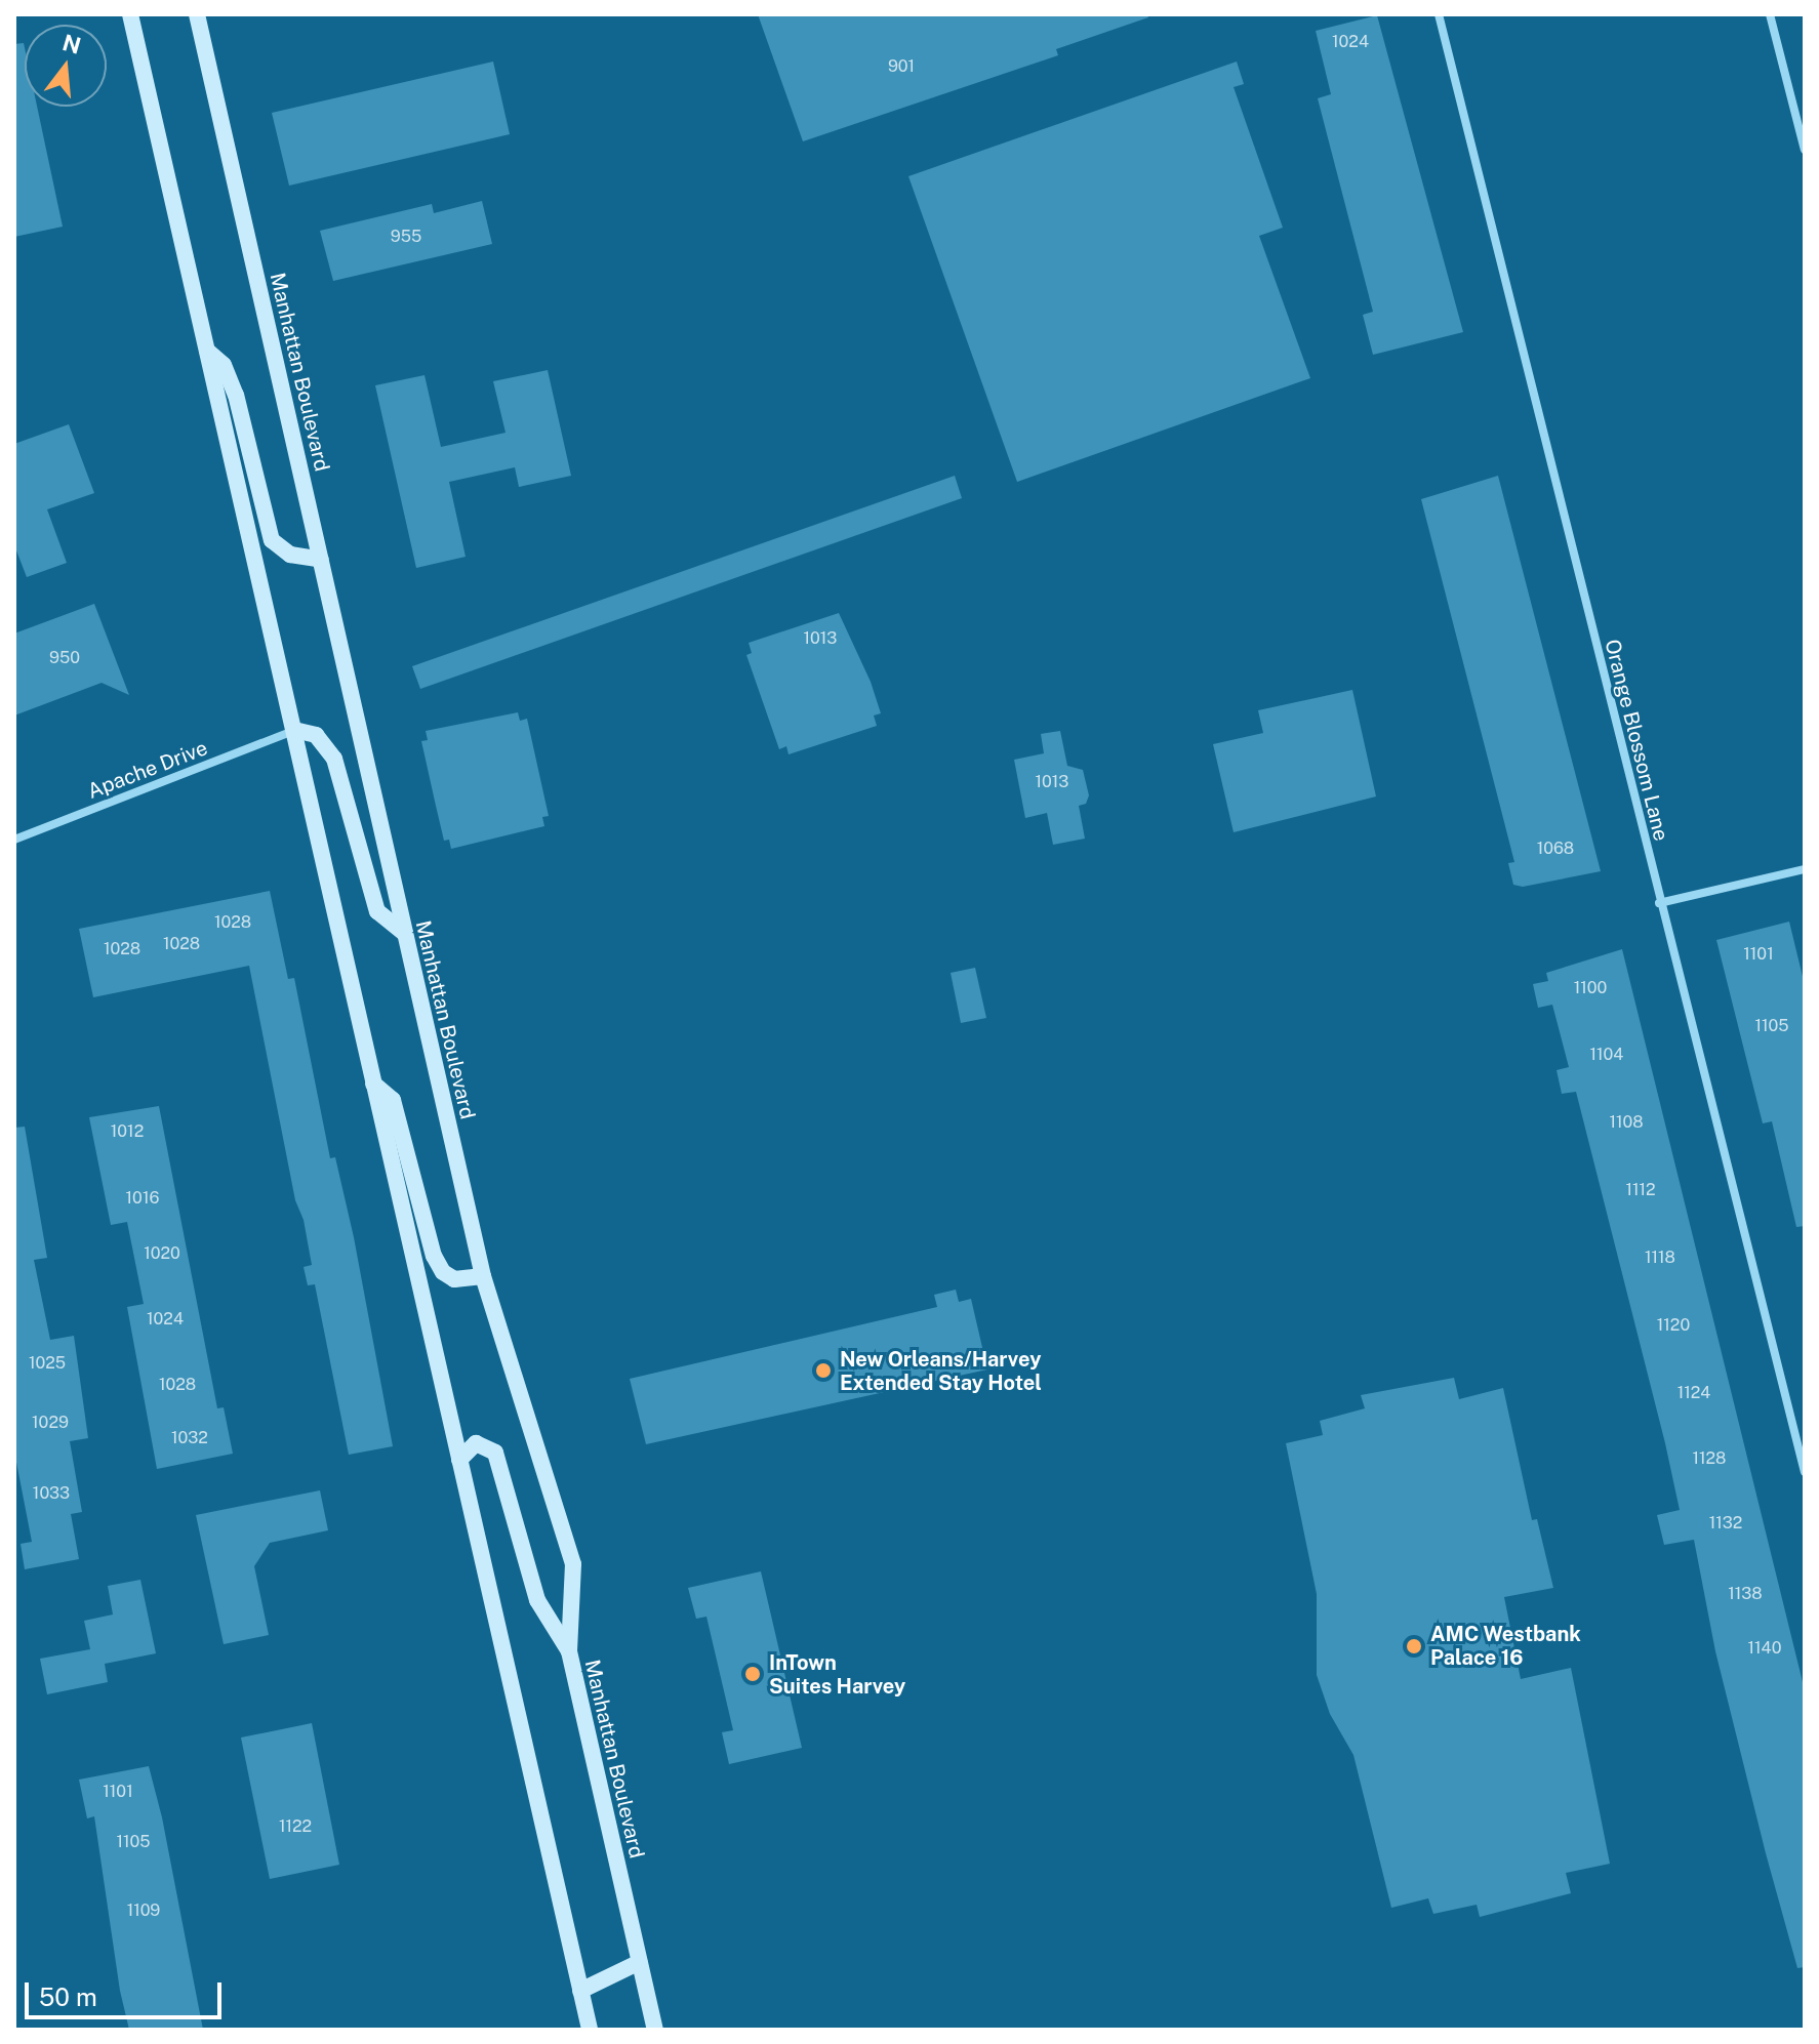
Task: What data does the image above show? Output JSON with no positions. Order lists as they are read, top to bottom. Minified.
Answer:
{"streets":{"street":["Manhattan Boulevard","Orange Blossom Lane","Apache Drive"]},"places":["New Orleans/Harvey Extended Stay Hotel","AMC Westbank Palace 16","InTown Suites Harvey"],"house_numbers":["1024","901","955","1013","950","1013","1068","1028","1028","1028","1101","1100","1105","1104","1108","1012","1112","1016","1020","1118","1024","1120","1025","1028","1124","1029","1032","1128","1033","1132","1138","1140","1101","1122","1105","1109"],"scale_bar":"50 m","north":"top"}
